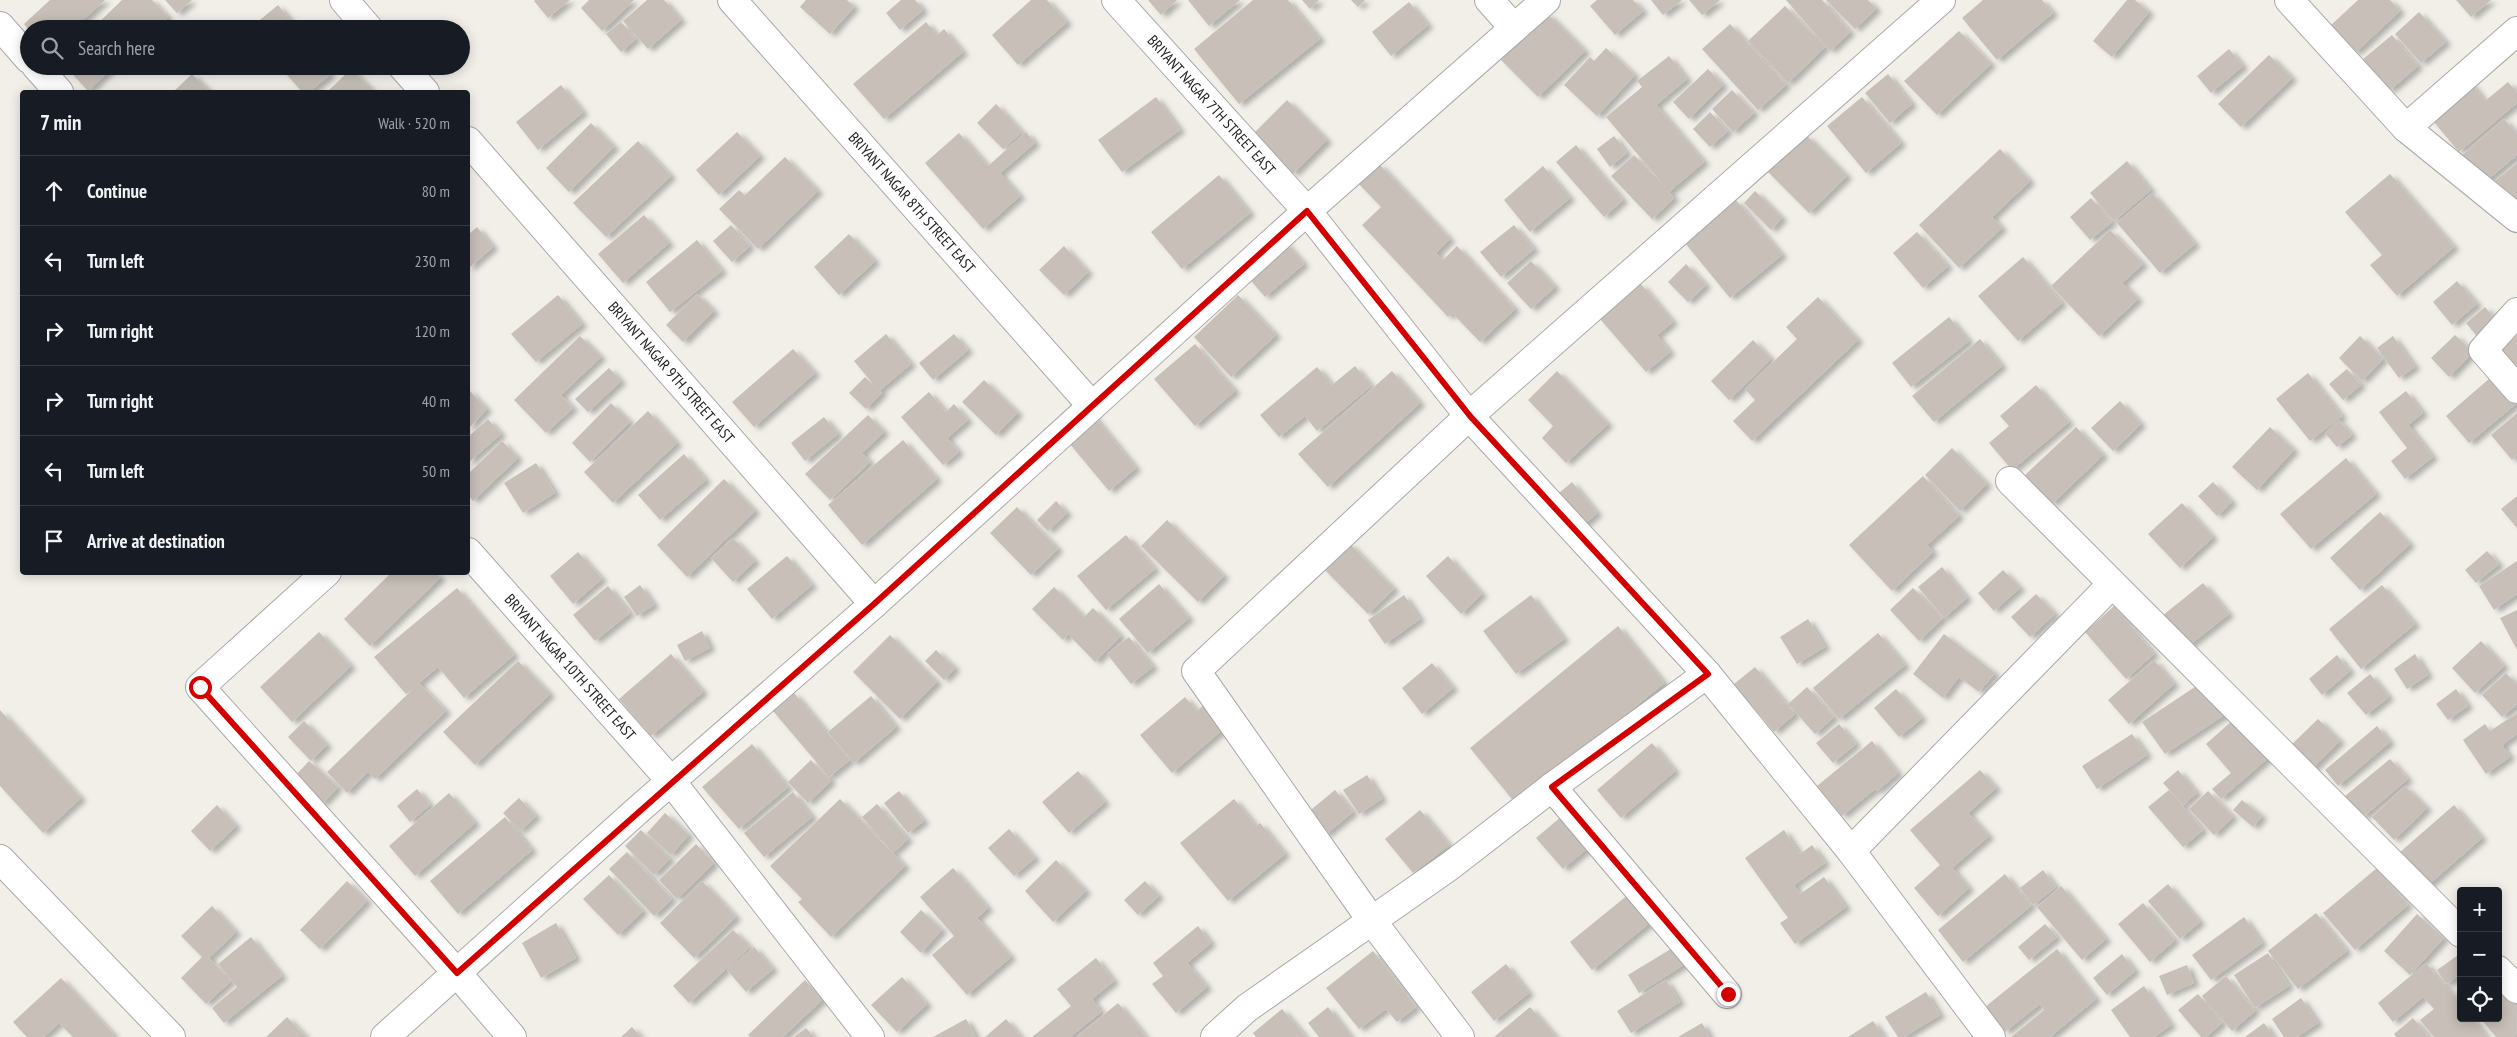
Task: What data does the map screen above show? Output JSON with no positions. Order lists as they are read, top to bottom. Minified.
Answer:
{"streets":{"street":["BRIYANT NAGAR 7TH STREET EAST","BRIYANT NAGAR 8TH STREET EAST","BRIYANT NAGAR 9TH STREET EAST","BRIYANT NAGAR 10TH STREET EAST"]},"page":{"search":"Search here","heading":["7 min","Walk · 520 m"],"list":[["Continue","80 m"],["Turn left","230 m"],["Turn right","120 m"],["Turn right","40 m"],["Turn left","50 m"],"Arrive at destination"],"map_buttons":["+","−"]}}
